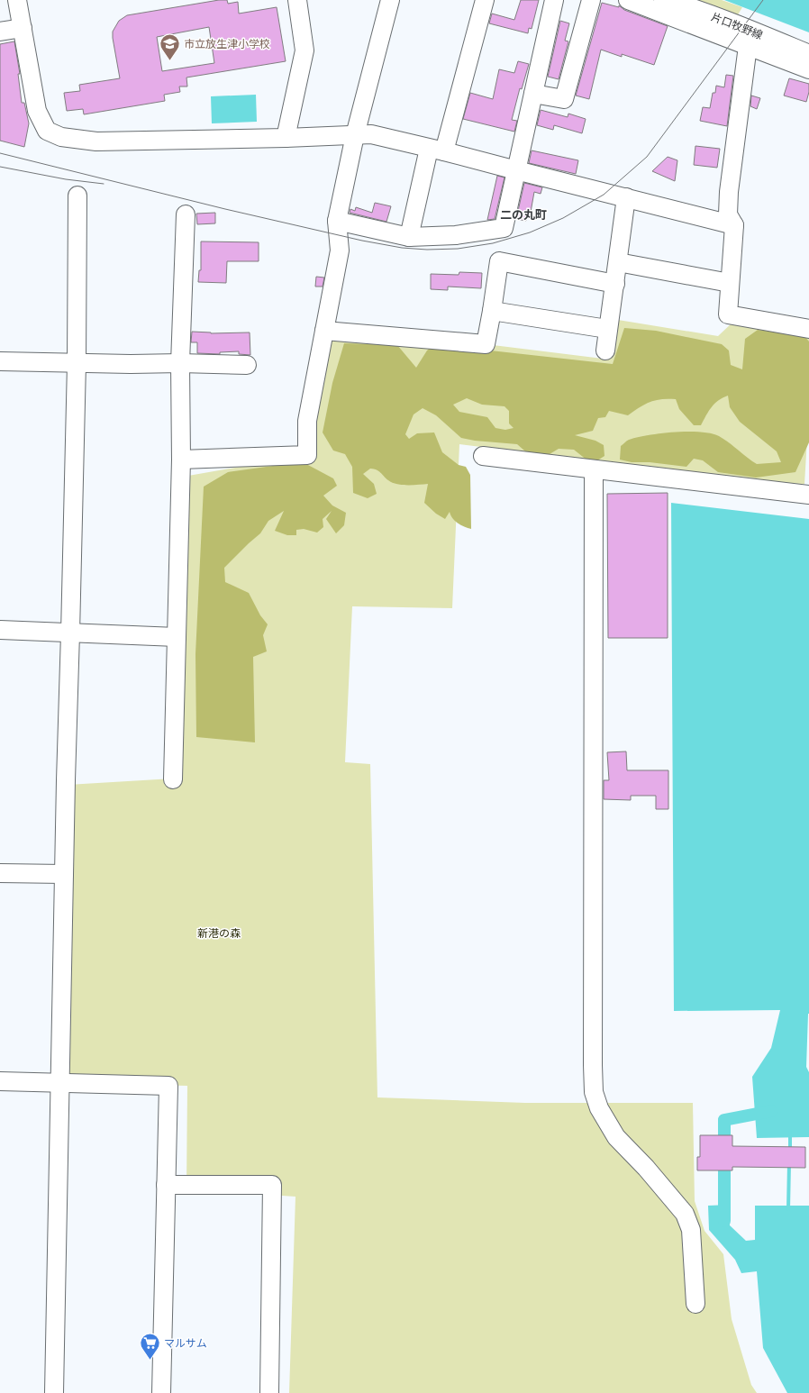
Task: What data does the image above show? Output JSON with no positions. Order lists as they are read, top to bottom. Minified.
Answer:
{"streets":{"main road":["片口牧野線"]},"districts":["二の丸町"],"parks":["新港の森"],"places":{"school or university":["市立放生津小学校"],"supermarket":["マルサム"]}}
